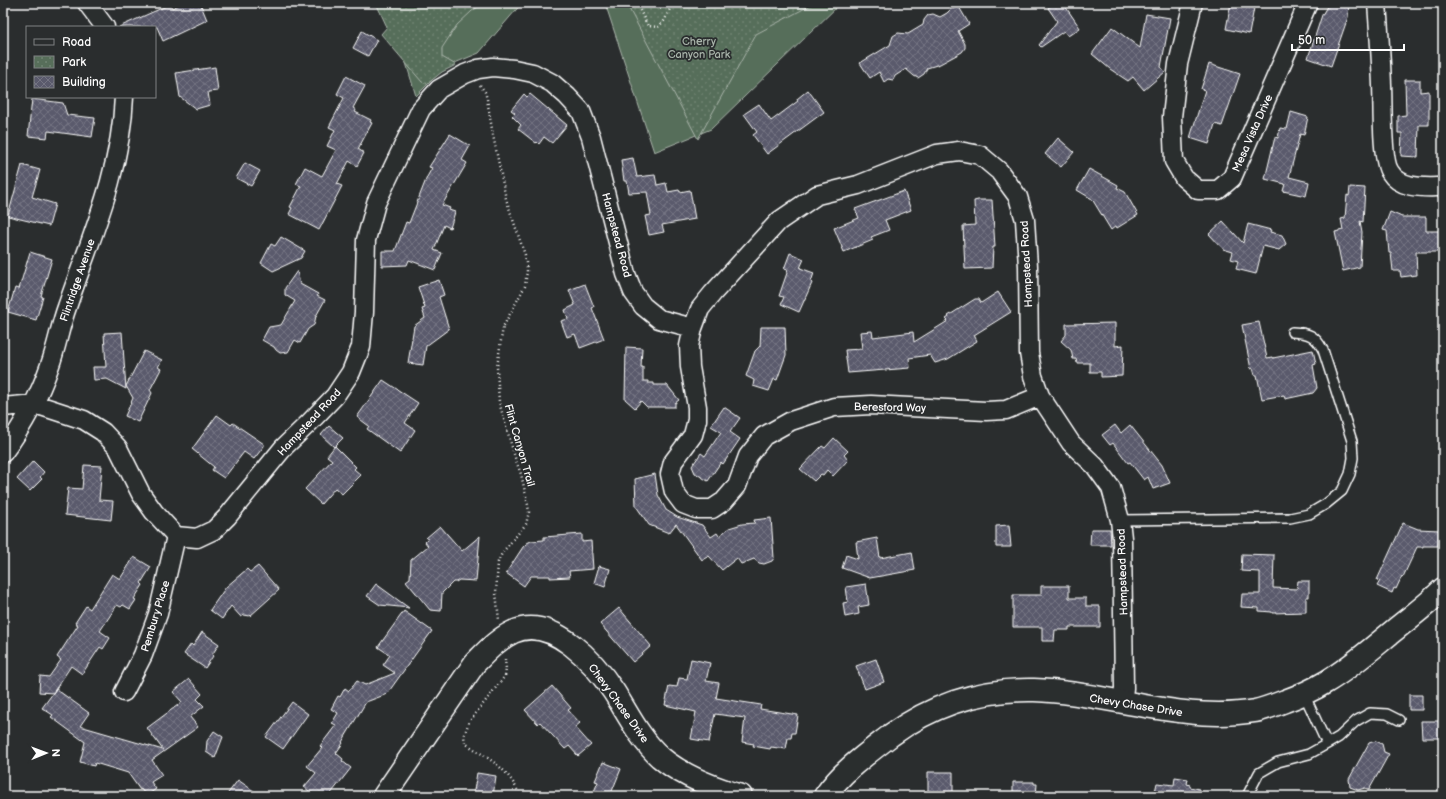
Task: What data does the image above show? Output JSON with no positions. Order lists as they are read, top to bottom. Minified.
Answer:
{"streets":{"main road":["Chevy Chase Drive"],"street":["Mesa Vista Drive","Hampstead Road","Flintridge Avenue","Beresford Way","Pembury Place"],"path":["Flint Canyon Trail"]},"crossings":[["Hampstead Road","Beresford Way"],["Hampstead Road","Pembury Place"],["Hampstead Road","Chevy Chase Drive"]],"parks":["Cherry Canyon Park"],"legend":["Road","Park","Building"],"scale_bar":"50 m","north":"right"}
